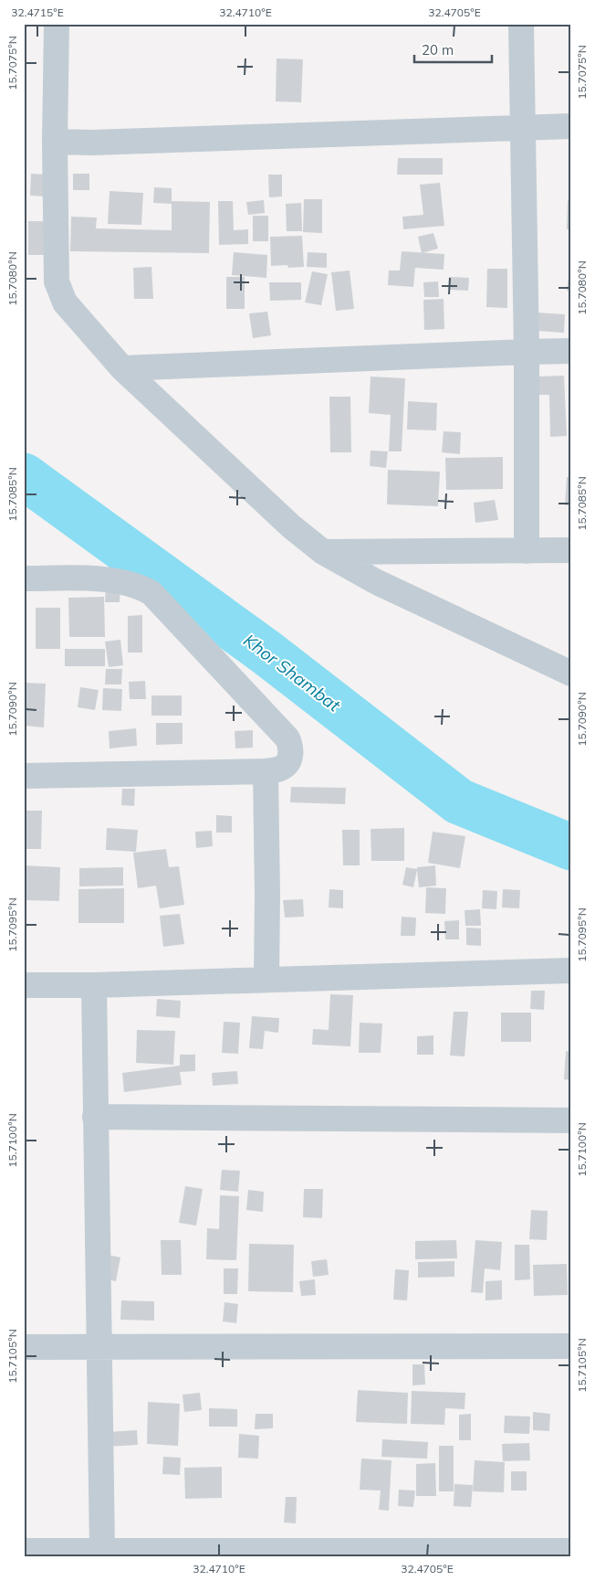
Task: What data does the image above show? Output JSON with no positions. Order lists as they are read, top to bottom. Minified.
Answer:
{"water":["Khor Shambat"],"scale_bar":"20 m","coordinates":["32.4715°E","32.4710°E","32.4705°E","15.7075°N","15.7080°N","15.7085°N","15.7090°N","15.7095°N","15.7100°N","15.7105°N"]}
